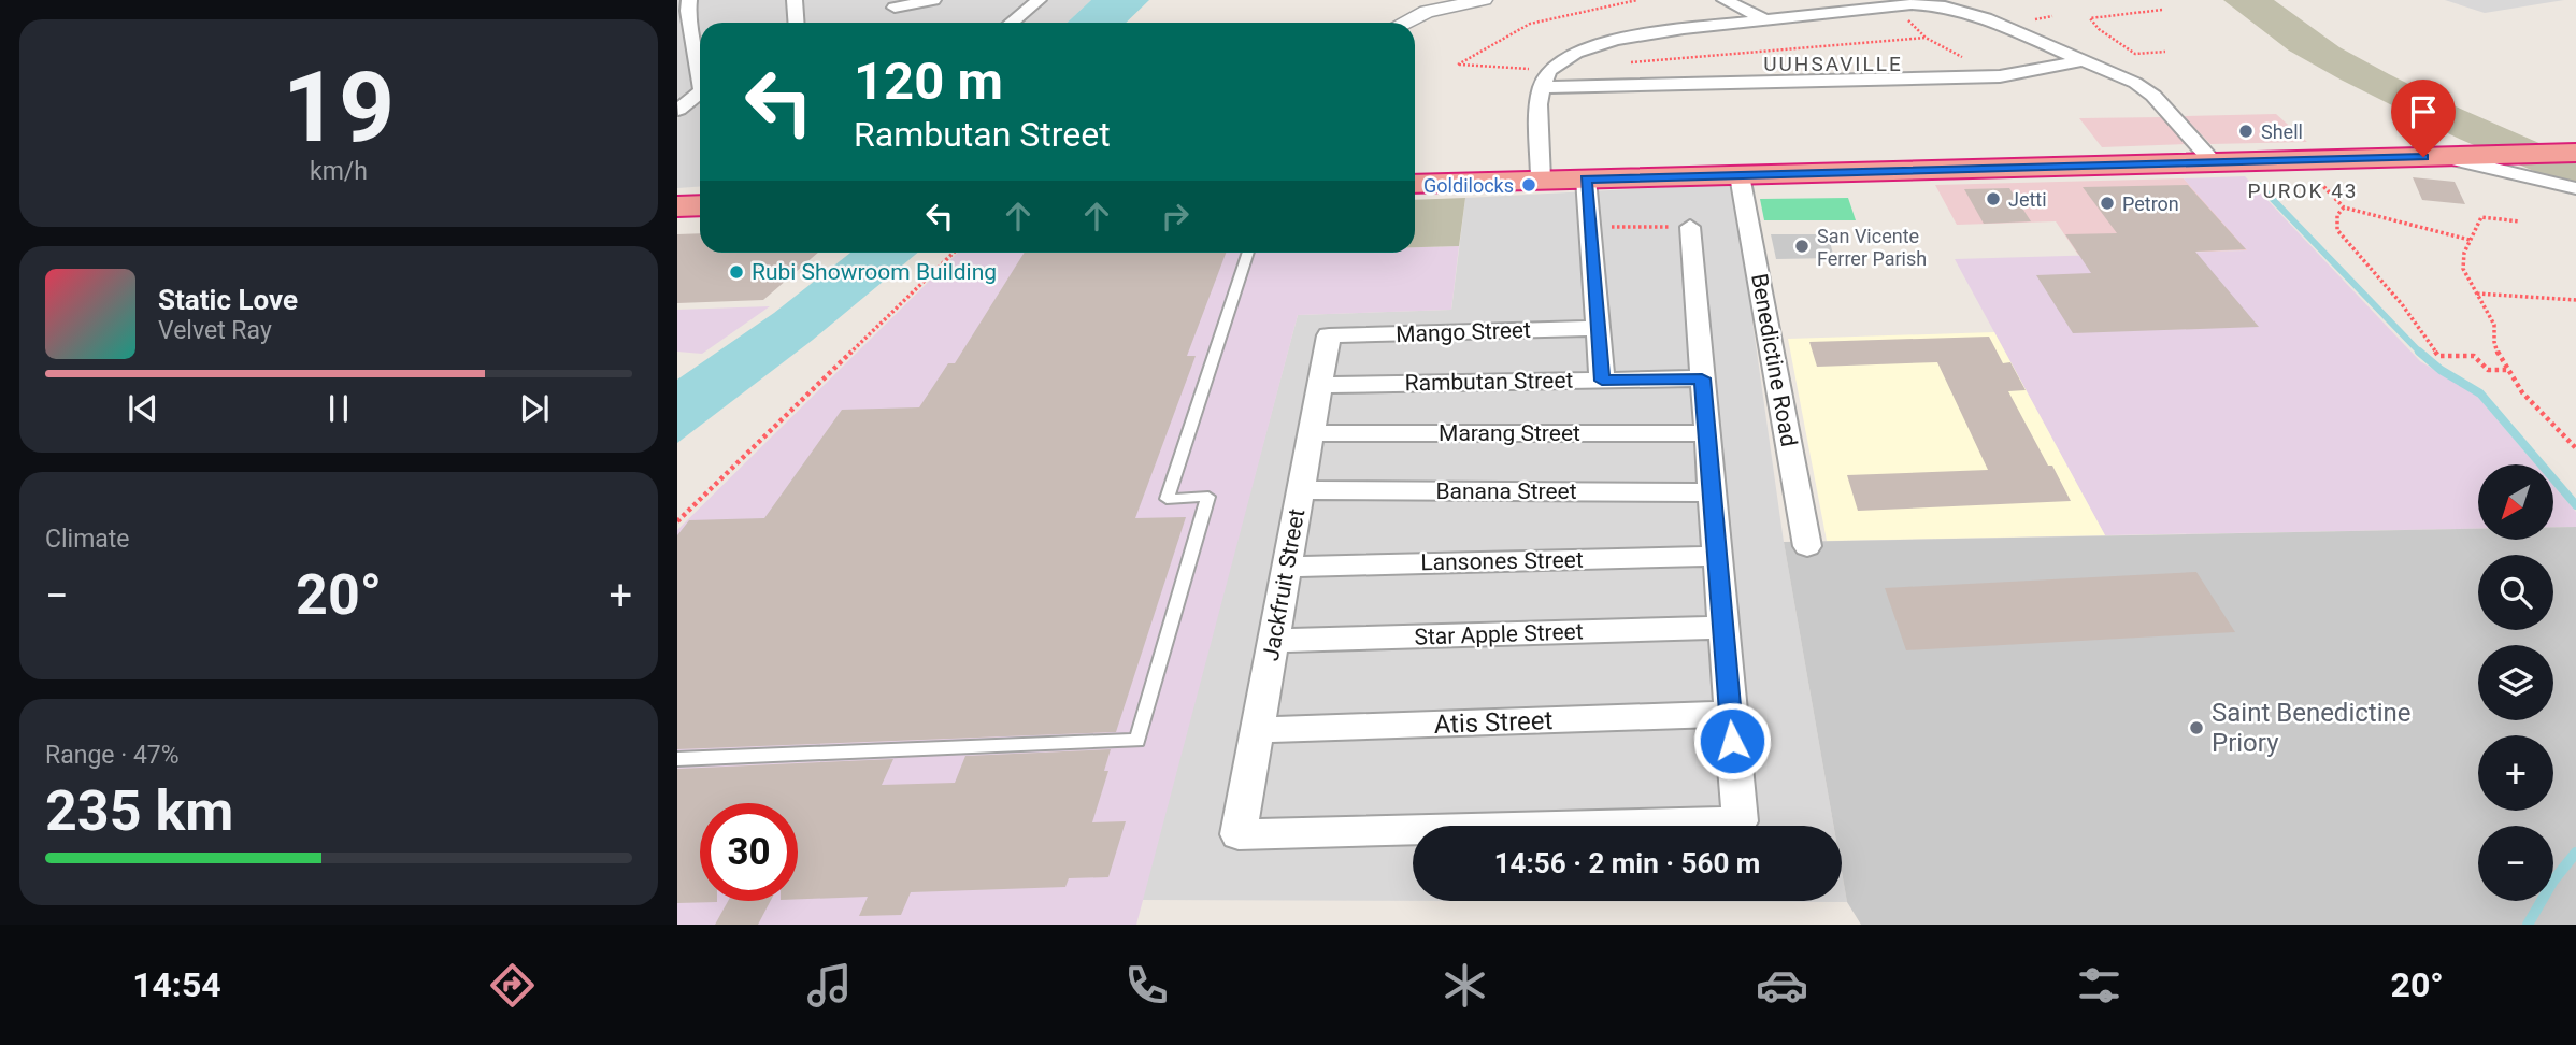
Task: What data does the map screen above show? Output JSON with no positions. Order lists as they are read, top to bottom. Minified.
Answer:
{"streets":{"street":["Mango Street","Benedictine Road","Rambutan Street","Marang Street","Banana Street","Lansones Street","Jackfruit Street","Star Apple Street","Atis Street"]},"crossings":[["Mango Street","Jackfruit Street"],["Rambutan Street","Jackfruit Street"],["Marang Street","Jackfruit Street"],["Banana Street","Jackfruit Street"],["Lansones Street","Jackfruit Street"],["Jackfruit Street","Star Apple Street"],["Jackfruit Street","Atis Street"]],"districts":["UUHSAVILLE","PUROK 43"],"places":["Shell","Goldilocks","Jetti","Petron","San Vicente Ferrer Parish","Rubi Showroom Building","Saint Benedictine Priory"],"north":"bottom left","page":{"tile":[["19","km/h"],"Climate",["Range · 47%","235 km"]],"turn":["120 m","Rambutan Street"],"song":["Static Love","Velvet Ray"],"map_buttons":["+","−"],"heat":["−","20°","+"],"limit":"30","trip":"14:56 · 2 min · 560 m","tabs":["14:54","20°"]}}
